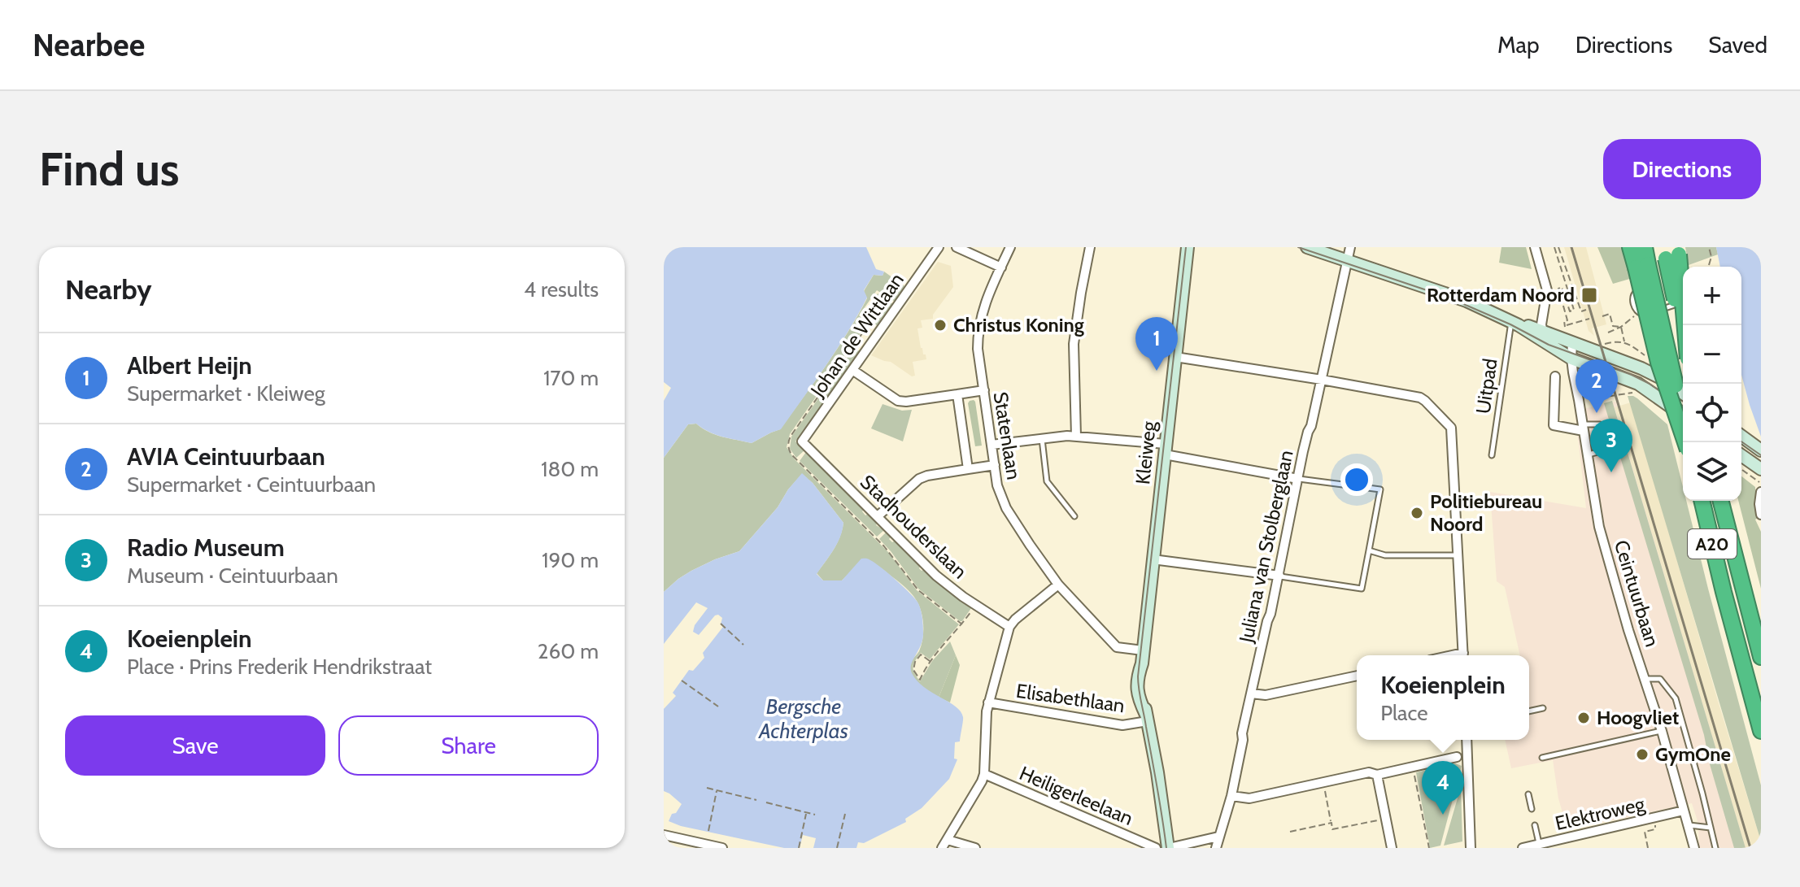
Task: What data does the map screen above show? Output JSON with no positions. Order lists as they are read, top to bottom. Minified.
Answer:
{"streets":{"highway":["A20"],"street":["Johan de Wittlaan","Statenlaan","Kleiweg","Stadhouderslaan","Juliana van Stolberglaan","Ceintuurbaan","Elisabethlaan","Heiligerleelaan","Elektroweg"],"lane":["Uitpad"]},"crossings":[["Johan de Wittlaan","Stadhouderslaan"],["Statenlaan","Kleiweg"],["Kleiweg","Elisabethlaan"],["Ceintuurbaan","Elektroweg"]],"water":["Bergsche Achterplas"],"places":{"transit":["Rotterdam Noord"],"other":["Christus Koning","Politiebureau Noord","Hoogvliet","GymOne"]},"page":{"header":"Nearbee","nav":["Map","Directions","Saved"],"buttons":["Directions",["Save","Share"]],"title":"Find us","heading":["Nearby","4 results"],"map_buttons":["+","−"],"pins":["1","2","3","4"],"list":[{"mark":"1","name":"Albert Heijn","note":"Supermarket · Kleiweg","value":"170 m"},{"mark":"2","name":"AVIA Ceintuurbaan","note":"Supermarket · Ceintuurbaan","value":"180 m"},{"mark":"3","name":"Radio Museum","note":"Museum · Ceintuurbaan","value":"190 m"},{"mark":"4","name":"Koeienplein","note":"Place · Prins Frederik Hendrikstraat","value":"260 m"}],"popup":["Koeienplein","Place"]}}
